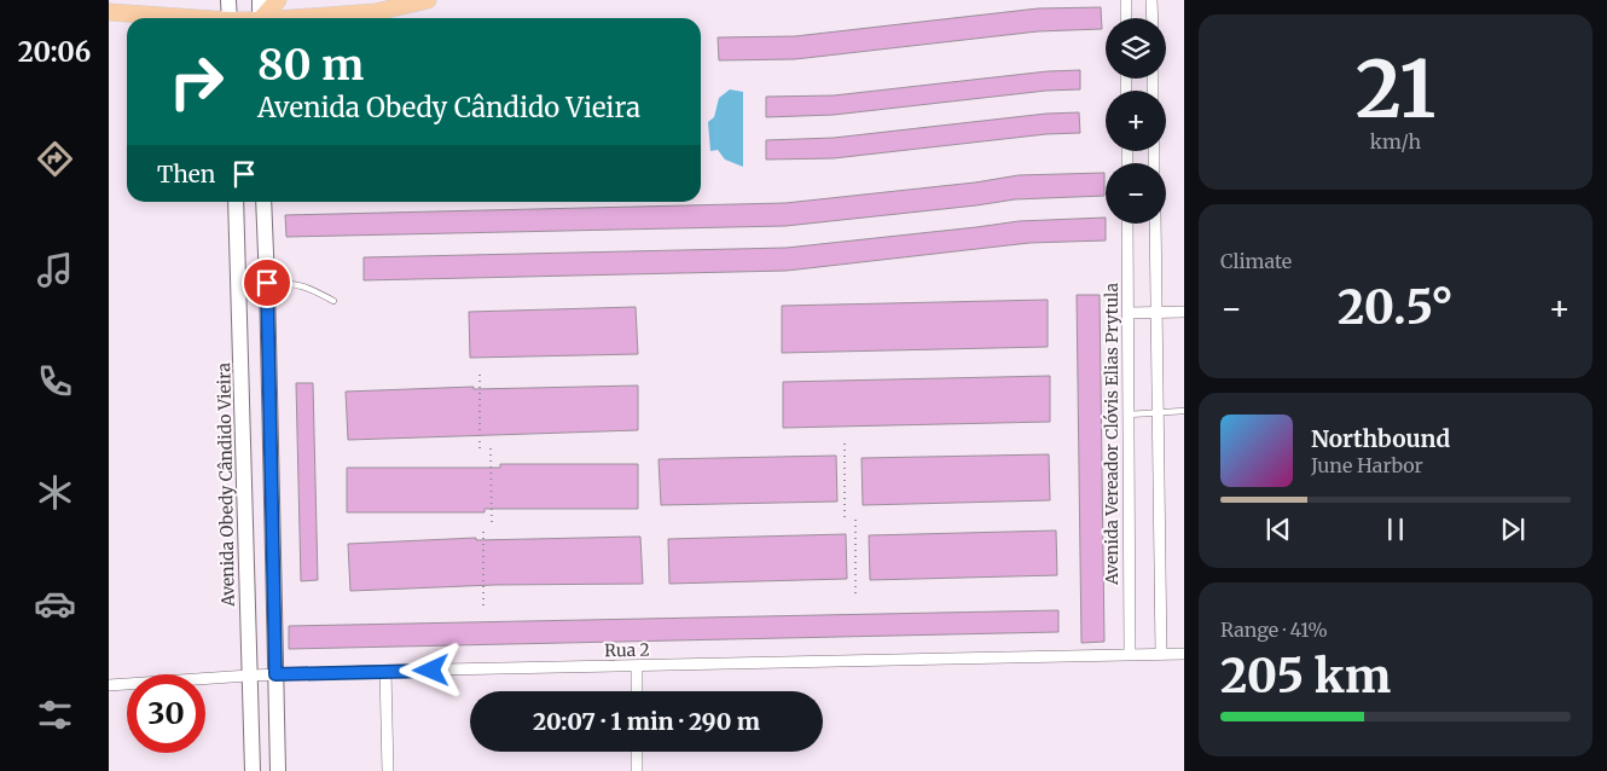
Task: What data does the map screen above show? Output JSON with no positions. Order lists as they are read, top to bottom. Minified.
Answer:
{"streets":{"main road":["Avenida Obedy Cândido Vieira"],"street":["Avenida Vereador Clóvis Elias Prytula","Rua 2"]},"crossings":[["Avenida Vereador Clóvis Elias Prytula","Rua 2"],["Avenida Obedy Cândido Vieira","Rua 2"]],"page":{"tabs":"20:06","tile":[["21","km/h"],"Climate",["Range · 41%","205 km"]],"map_buttons":["+","−"],"turn":["80 m","Avenida Obedy Cândido Vieira"],"then":"Then","heat":["−","20.5°","+"],"song":["Northbound","June Harbor"],"limit":"30","trip":"20:07 · 1 min · 290 m"}}
